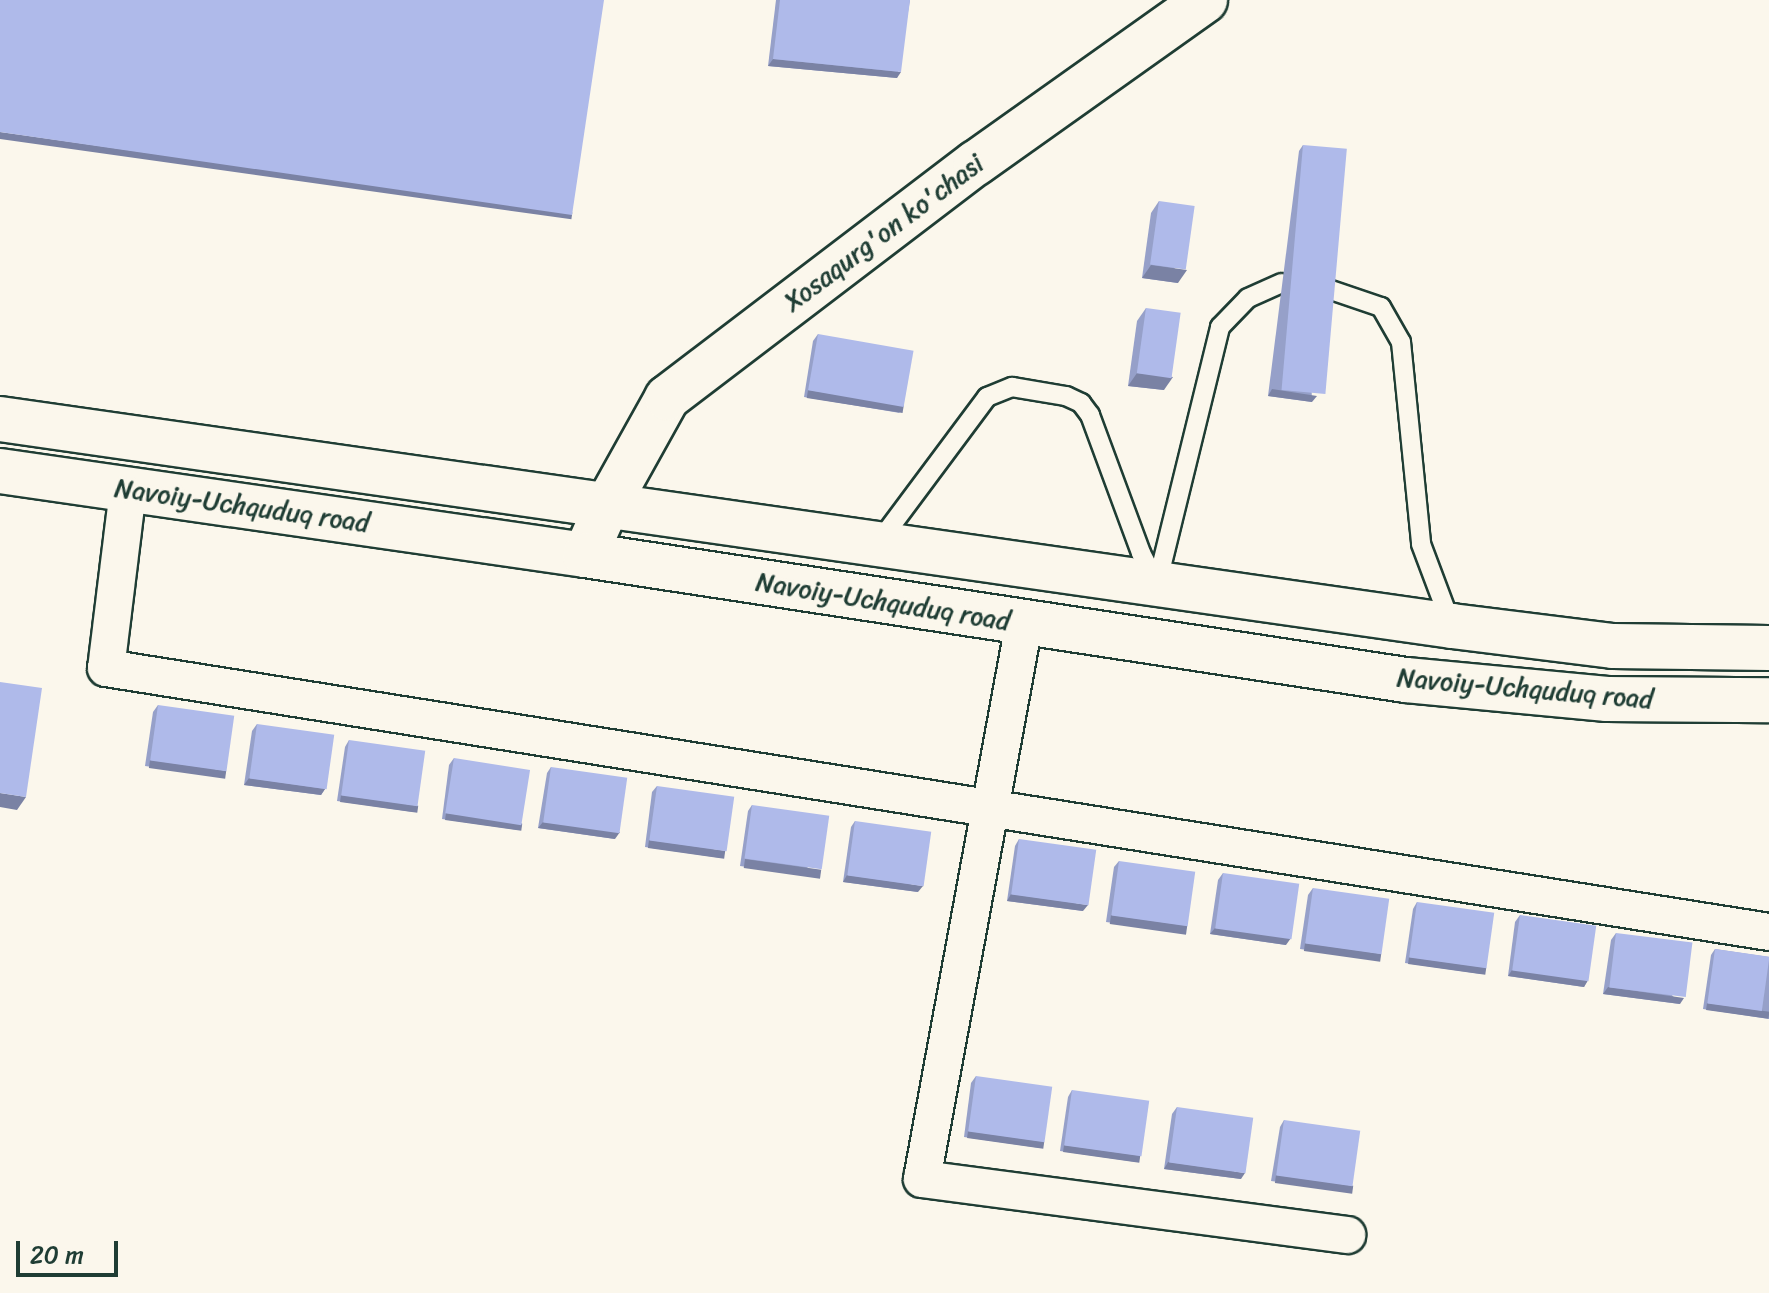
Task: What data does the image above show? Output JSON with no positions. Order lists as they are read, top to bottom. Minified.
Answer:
{"streets":{"main road":["Xosaqurg'on ko'chasi","Navoiy-Uchquduq road"]},"crossings":[["Xosaqurg'on ko'chasi","Navoiy-Uchquduq road"]],"scale_bar":"20 m"}
